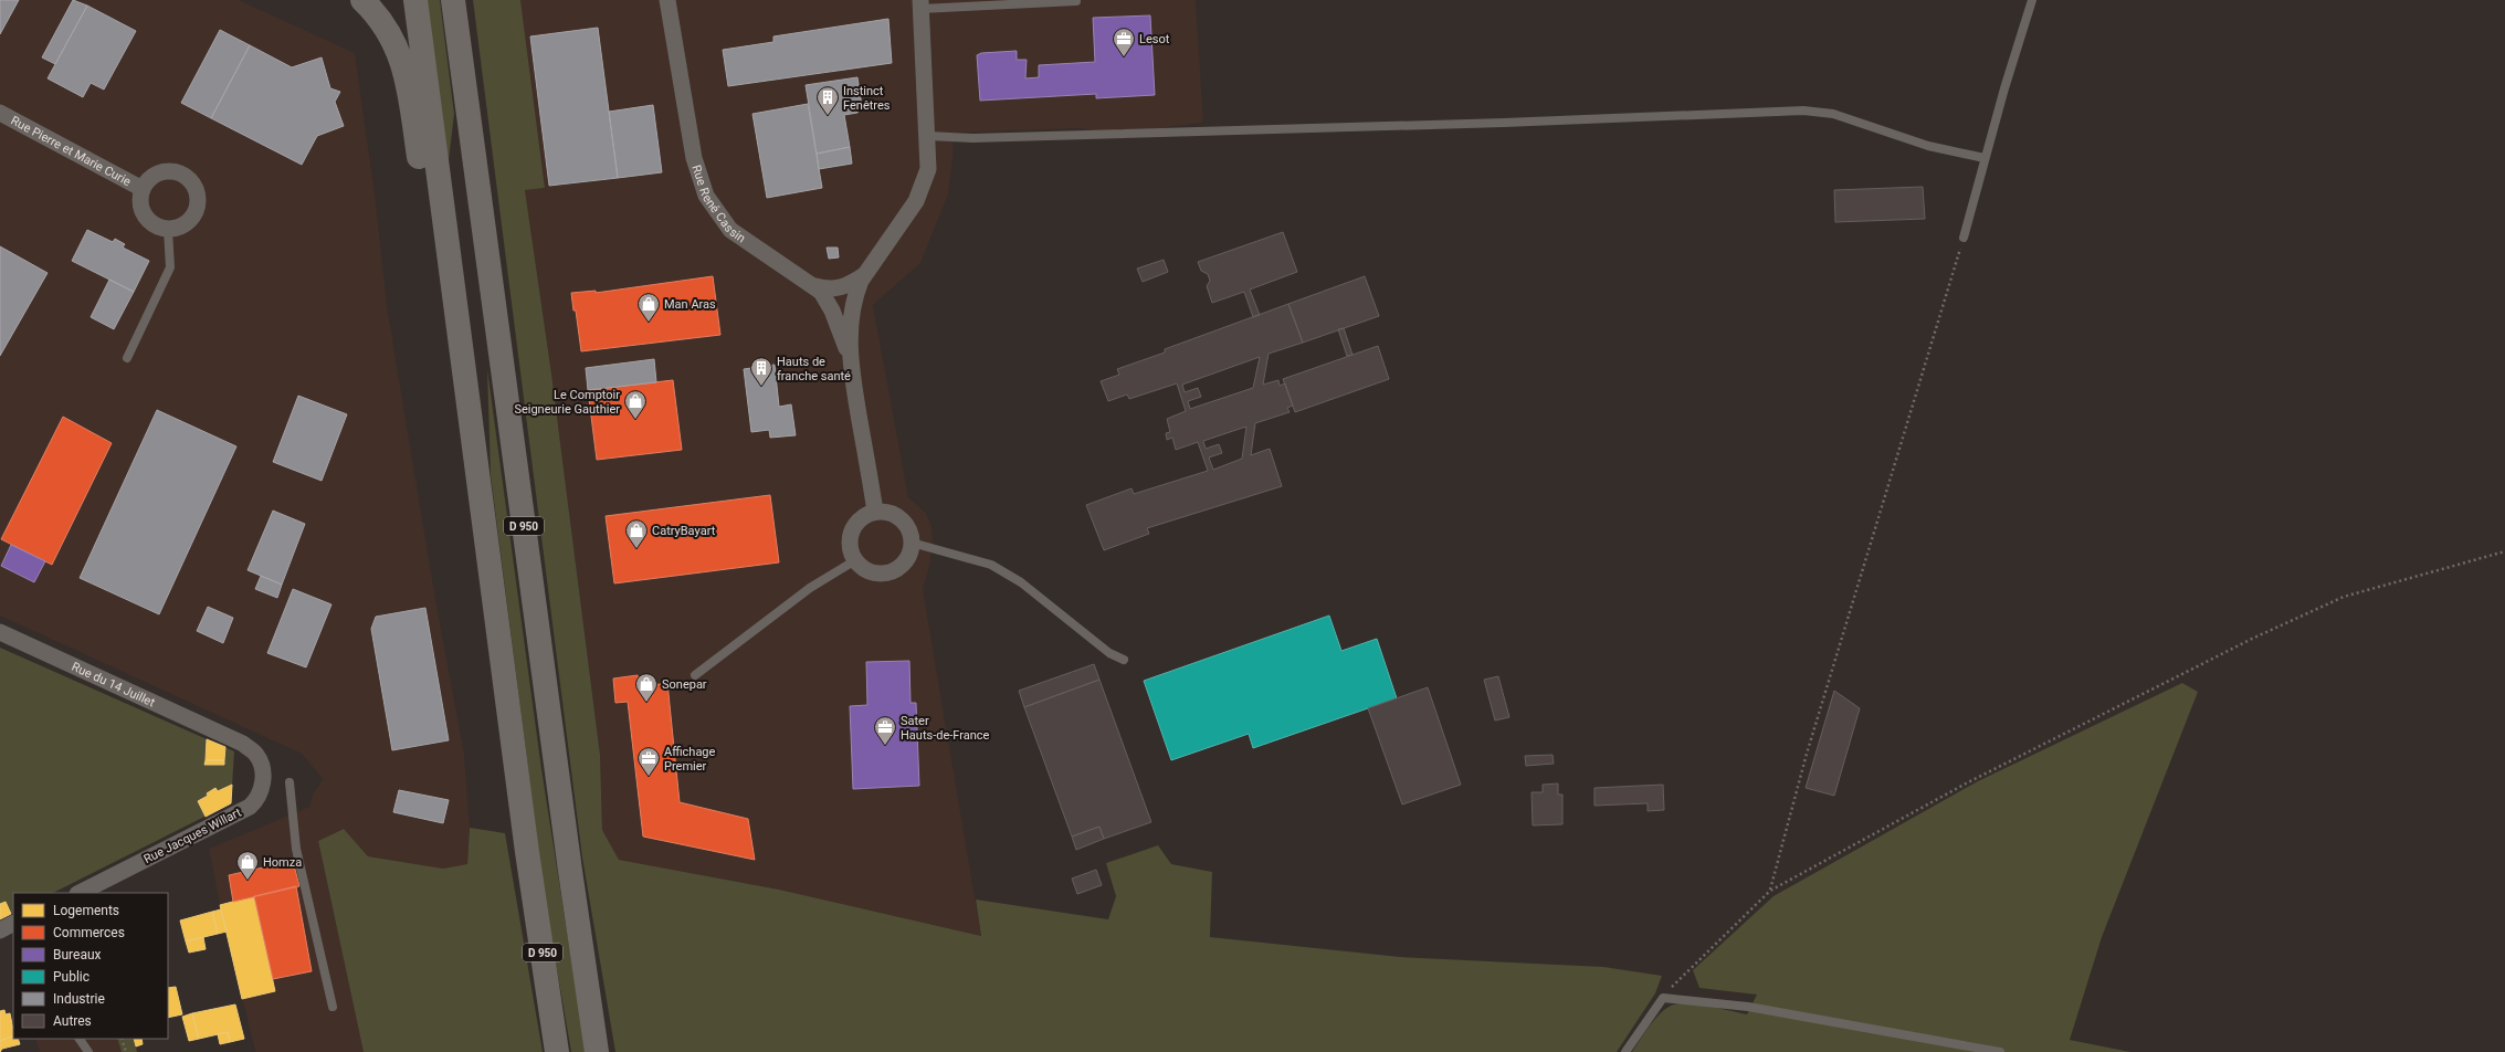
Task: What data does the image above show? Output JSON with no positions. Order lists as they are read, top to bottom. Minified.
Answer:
{"streets":{"highway":["D 950"],"street":["Rue Pierre et Marie Curie","Rue René Cassin","Rue du 14 Juillet","Rue Jacques Willart"]},"crossings":[["Rue du 14 Juillet","Rue Jacques Willart"]],"places":{"office":["Lesot","Sater Hauts-de-France","Affichage Premier"],"building":["Instinct Fenêtres","Hauts de franche santé"],"shop":["Man Aras","Le Comptoir Seigneurie Gauthier","CatryBayart","Sonepar","Homza"]},"legend":["Logements","Commerces","Bureaux","Public","Industrie","Autres"]}
